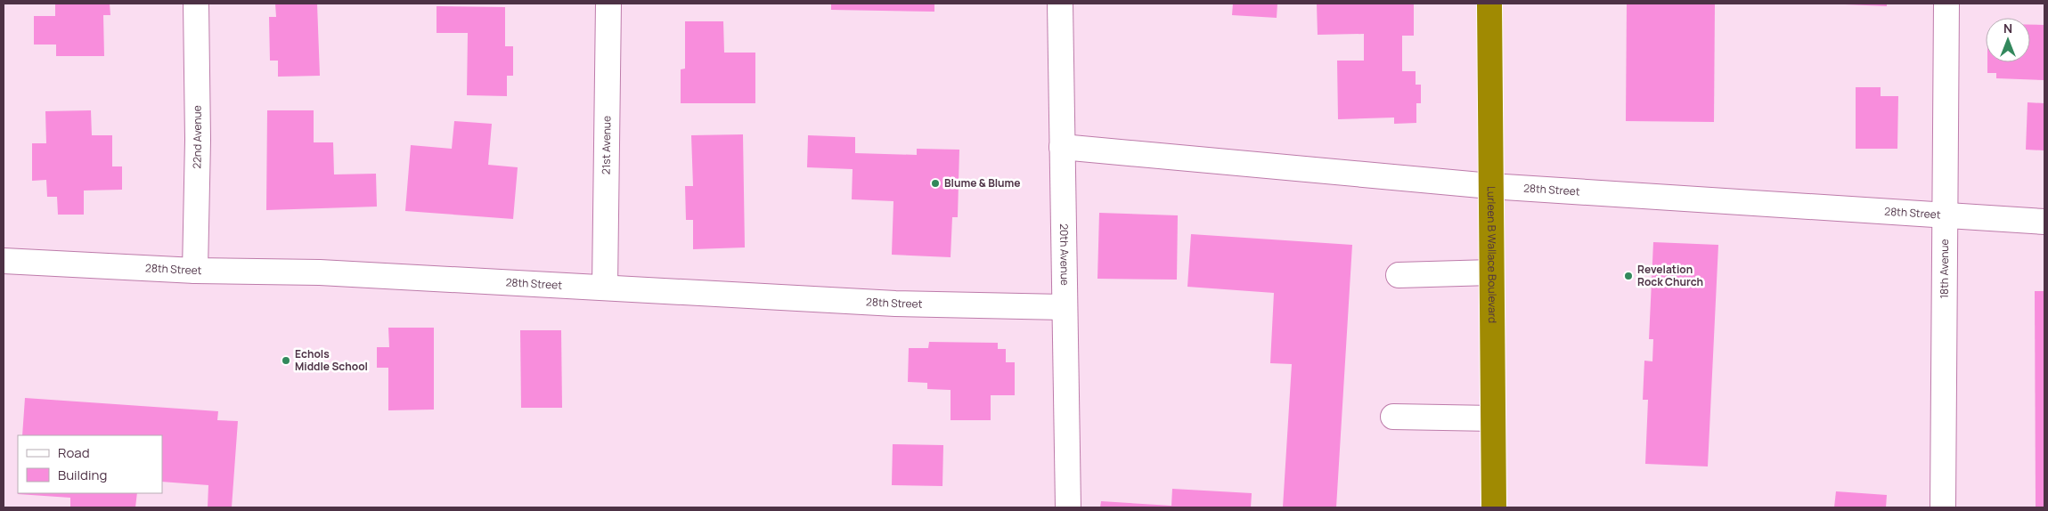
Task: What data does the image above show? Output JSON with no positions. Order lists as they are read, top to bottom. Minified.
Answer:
{"streets":{"highway":["Lurleen B Wallace Boulevard"],"street":["22nd Avenue","21st Avenue","28th Street","20th Avenue","18th Avenue"]},"crossings":[["22nd Avenue","28th Street"],["21st Avenue","28th Street"],["28th Street","20th Avenue"],["28th Street","Lurleen B Wallace Boulevard"],["28th Street","18th Avenue"]],"places":["Blume & Blume","Revelation Rock Church","Echols Middle School"],"legend":["Road","Building"],"north":"top"}
